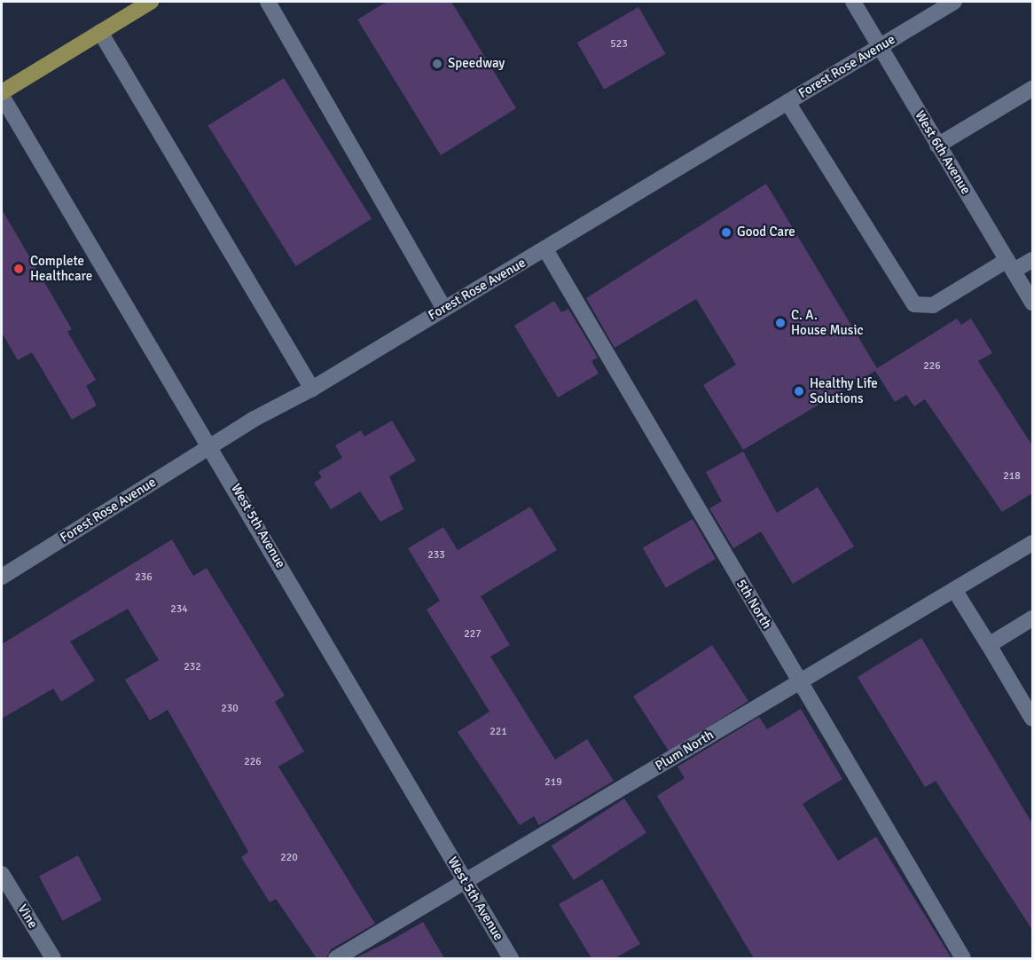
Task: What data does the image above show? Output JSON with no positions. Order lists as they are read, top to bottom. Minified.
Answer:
{"streets":{"street":["Forest Rose Avenue","West 6th Avenue","West 5th Avenue","5th North","Plum North","Vine"]},"crossings":[["Forest Rose Avenue","West 6th Avenue"],["Forest Rose Avenue","West 5th Avenue"],["Forest Rose Avenue","5th North"],["West 5th Avenue","Plum North"],["5th North","Plum North"]],"places":["Speedway","Good Care","Complete Healthcare","C. A. House Music","Healthy Life Solutions"],"house_numbers":["523","226","218","233","236","234","227","232","230","221","226","219","220"]}
